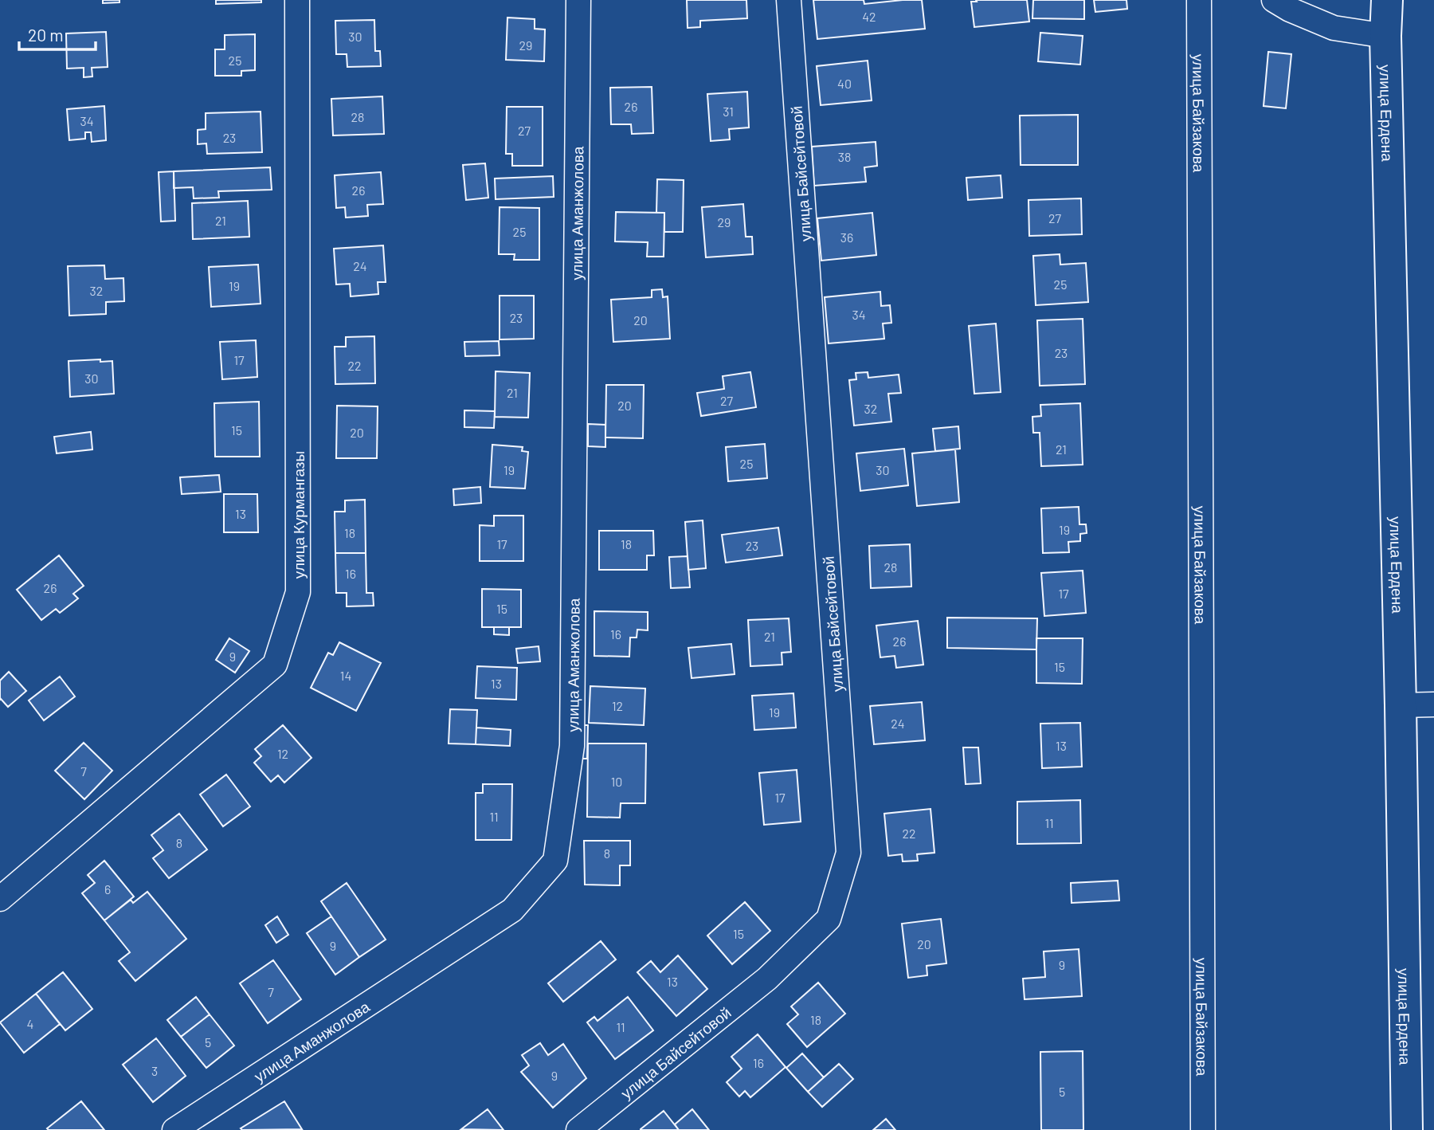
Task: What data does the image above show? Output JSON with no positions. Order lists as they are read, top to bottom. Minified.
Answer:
{"streets":{"street":["улица Байзакова","улица Ердена","улица Байсейтовой","улица Аманжолова","улица Курмангазы"]},"house_numbers":["42","30","29","25","40","26","31","28","34","27","23","38","26","27","21","29","25","36","24","25","19","32","34","23","20","23","17","22","30","21","27","20","32","15","20","21","25","19","30","13","19","18","17","18","23","28","16","26","17","15","16","21","26","9","15","14","13","12","19","24","13","12","7","10","17","11","11","22","8","8","6","15","20","9","9","13","7","18","4","11","5","16","3","9","5"],"scale_bar":"20 m"}
